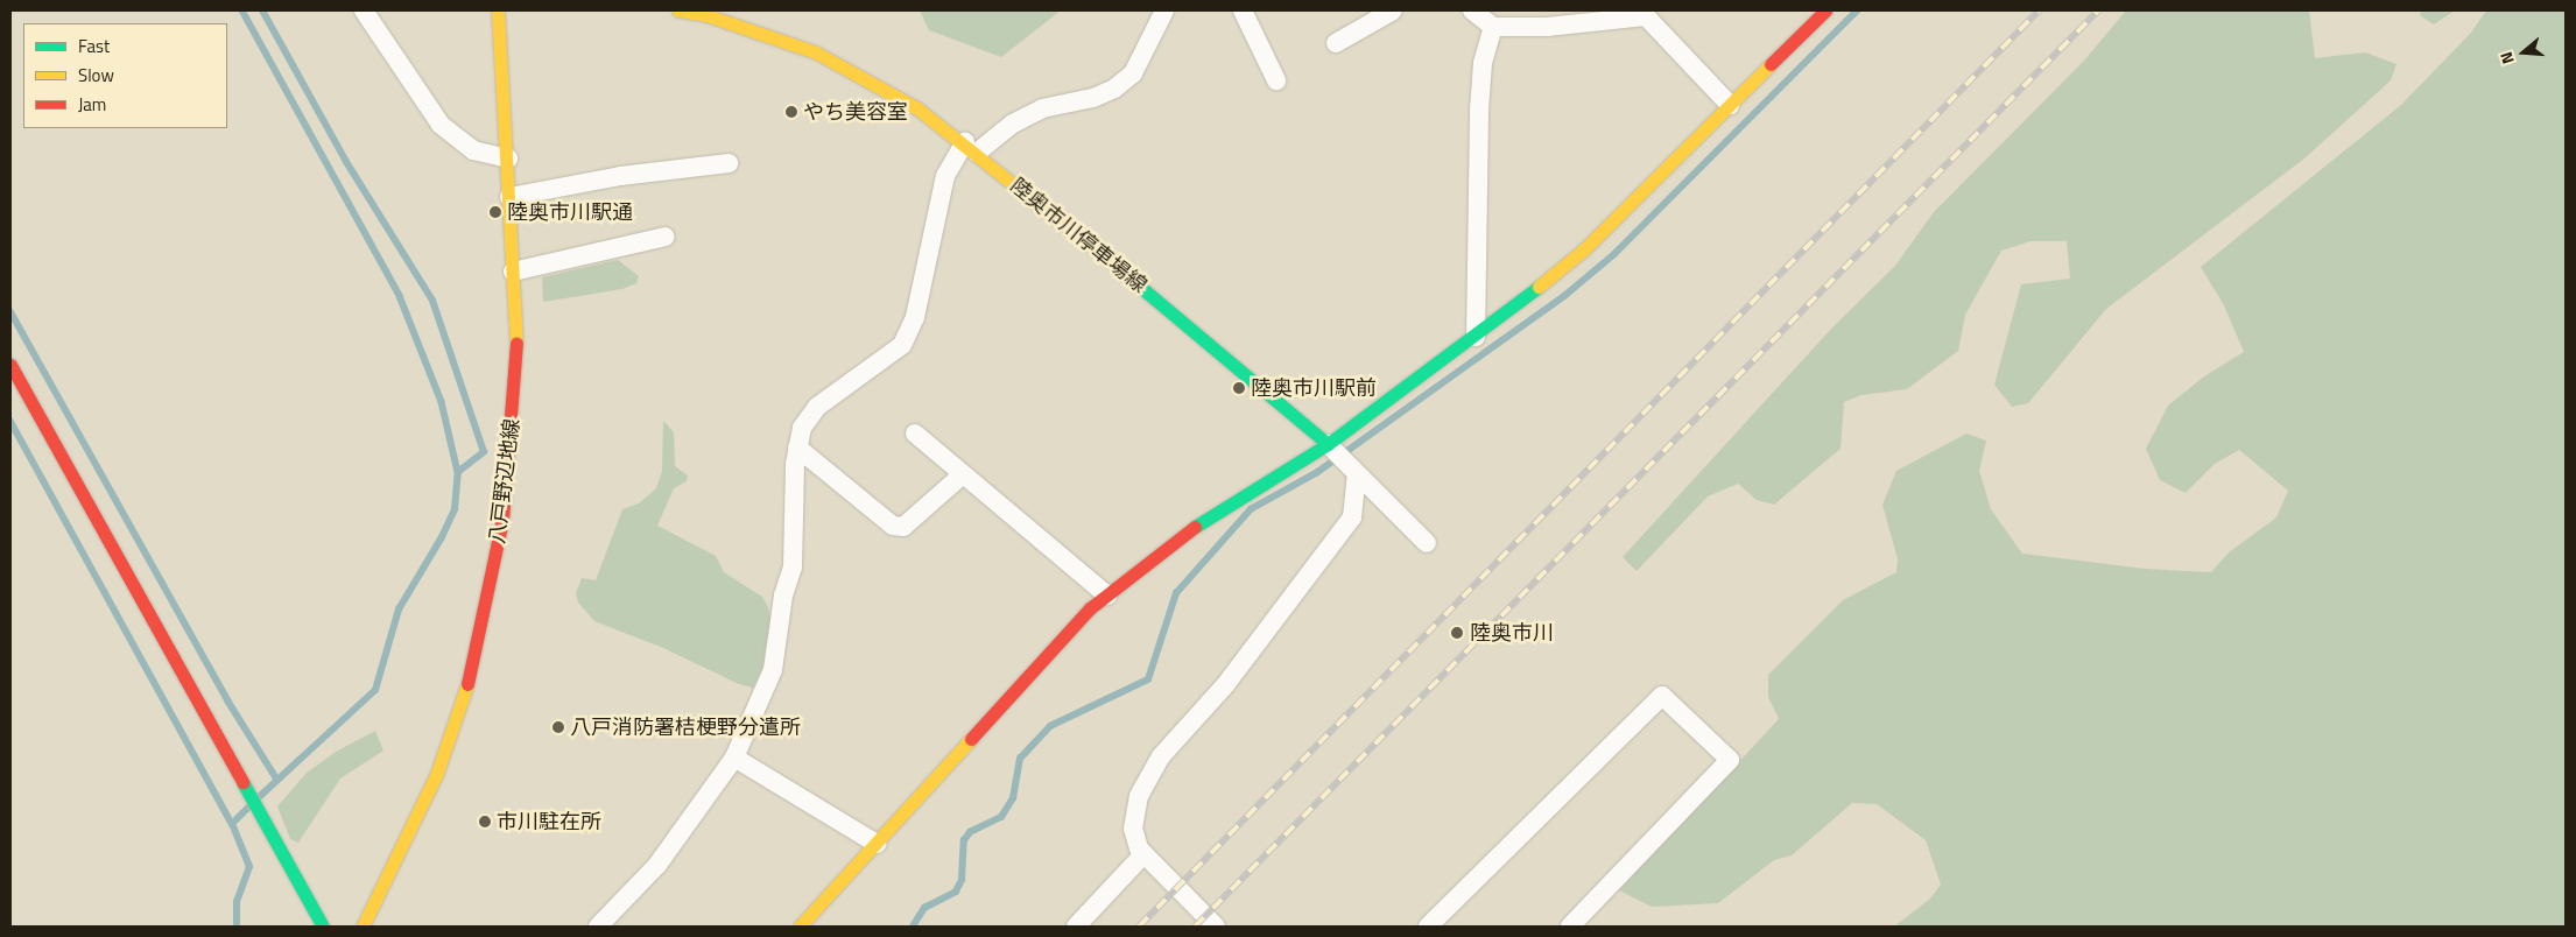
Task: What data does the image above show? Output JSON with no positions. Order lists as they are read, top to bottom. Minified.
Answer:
{"streets":{"street":["陸奥市川停車場線","八戸野辺地線"]},"places":["やち美容室","陸奥市川駅通","陸奥市川駅前","陸奥市川","八戸消防署桔梗野分遣所","市川駐在所"],"legend":["Fast","Slow","Jam"],"north":"left"}
